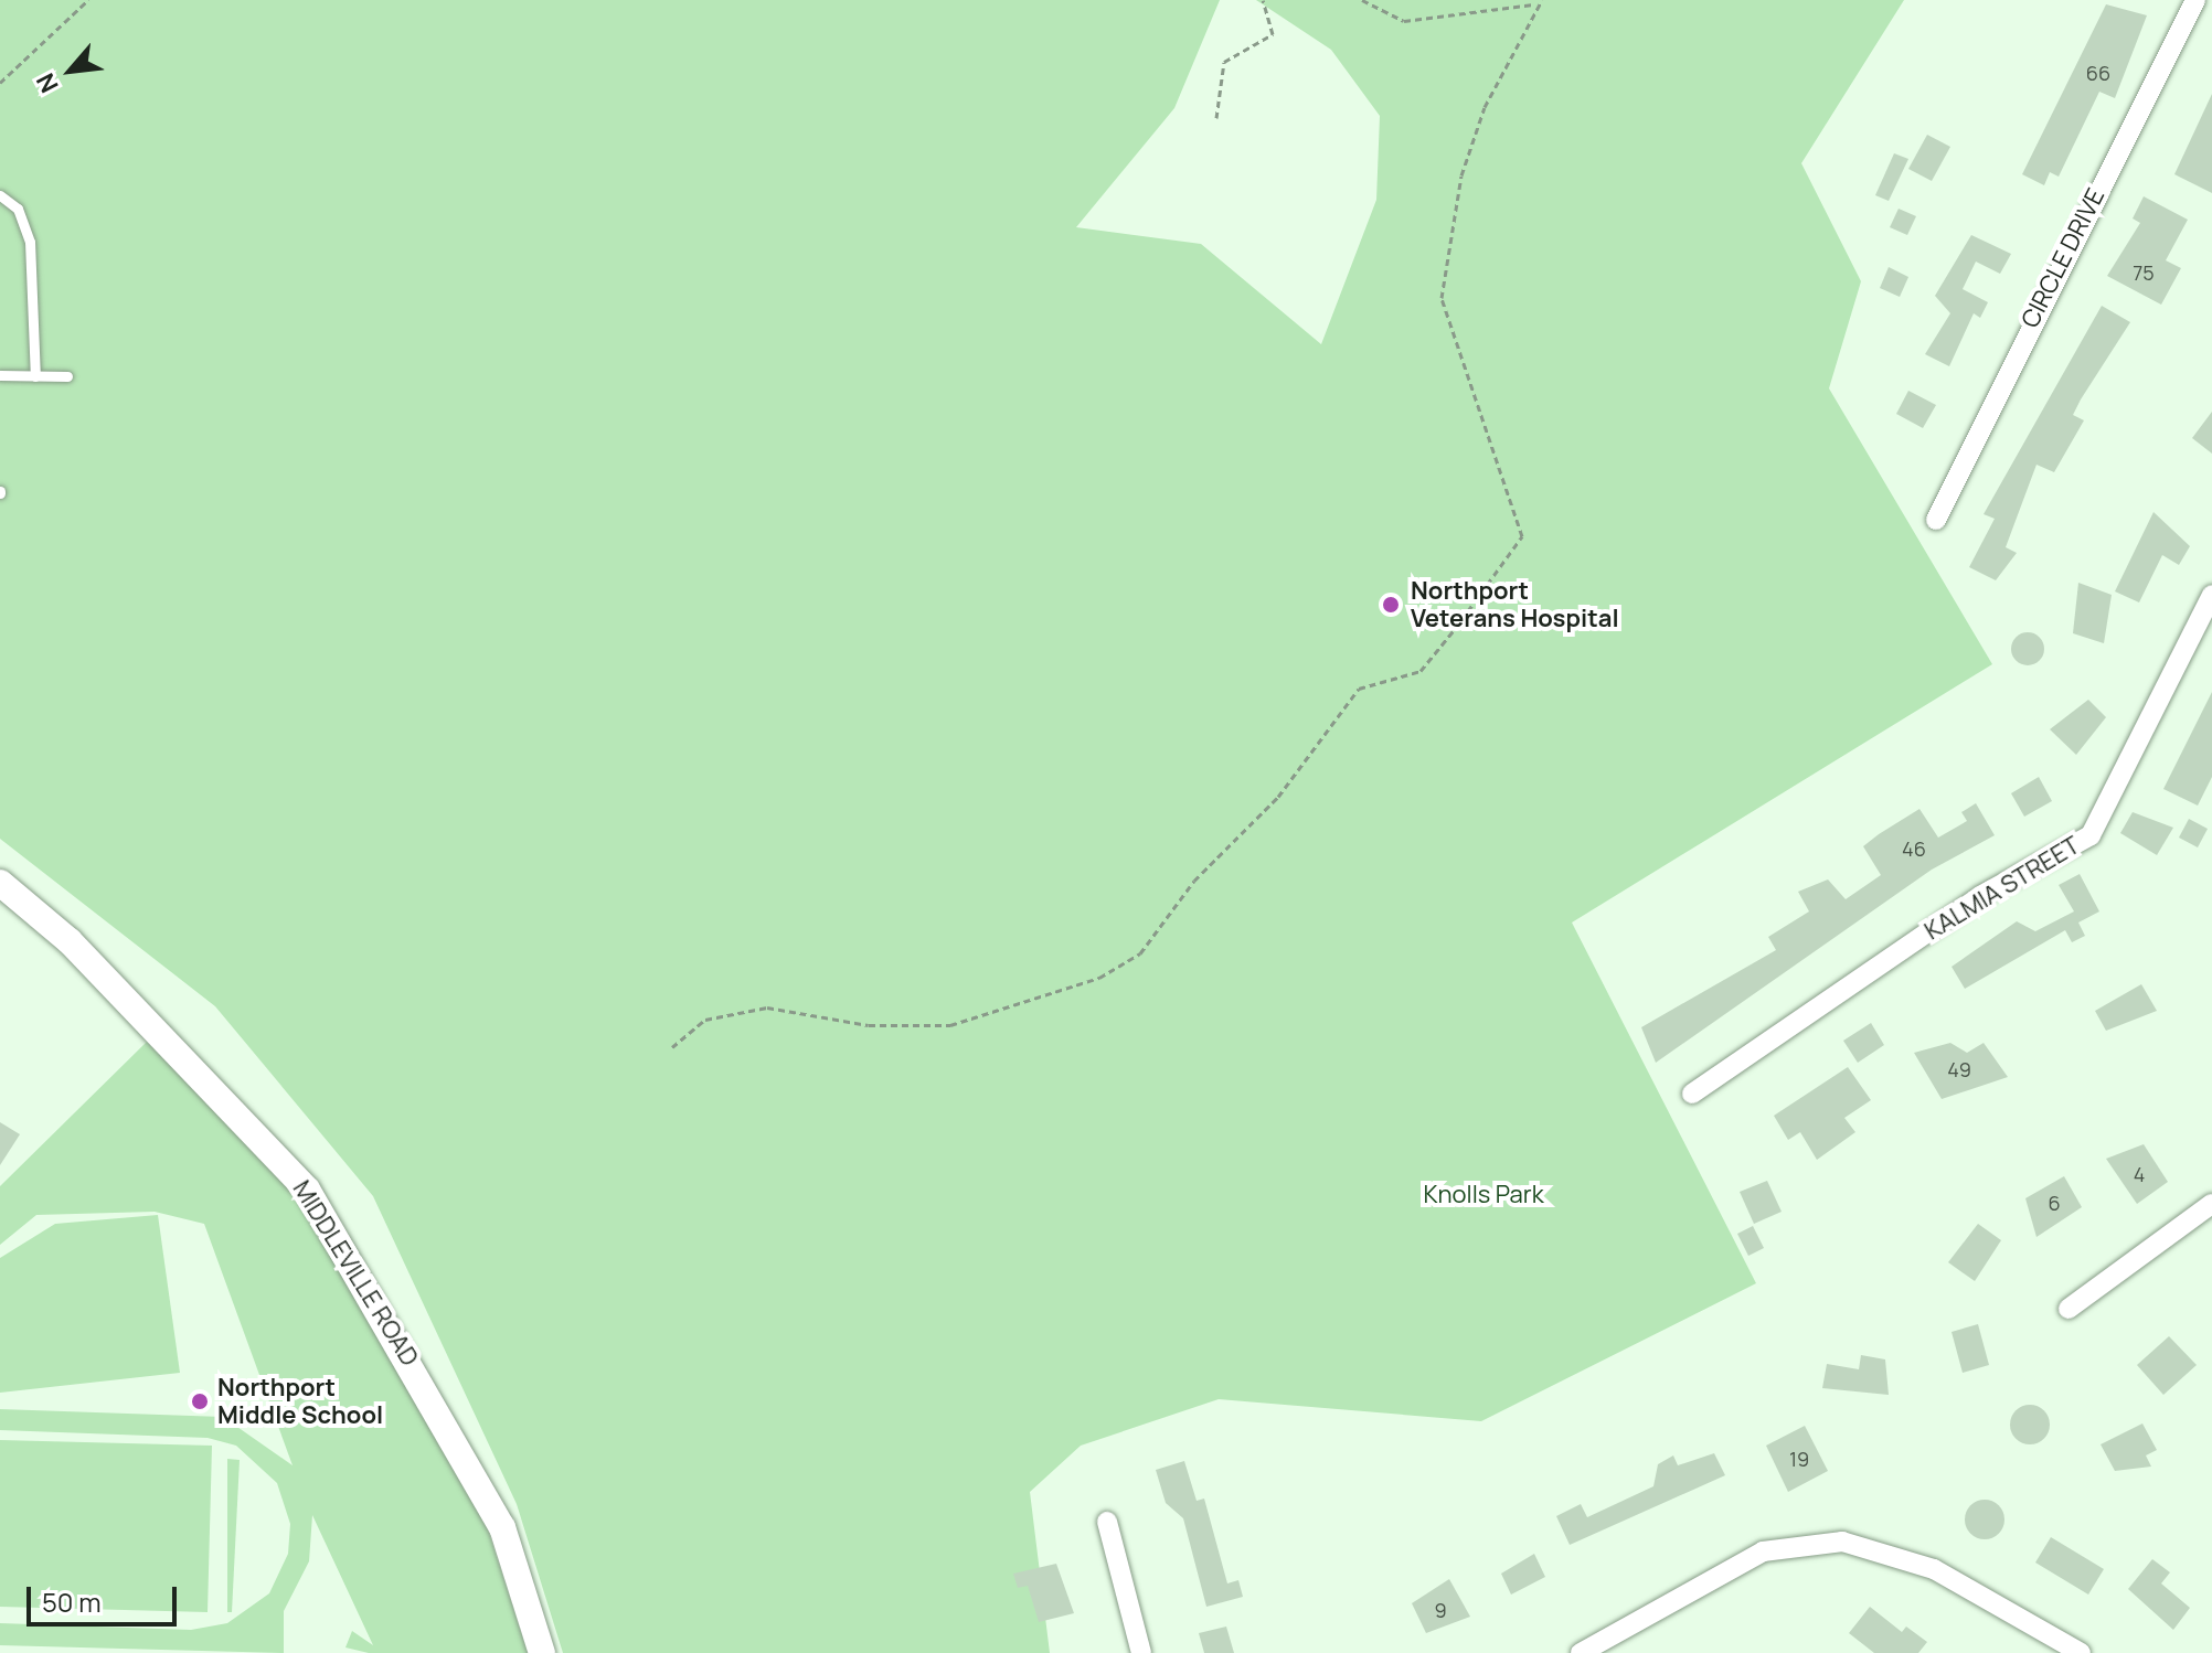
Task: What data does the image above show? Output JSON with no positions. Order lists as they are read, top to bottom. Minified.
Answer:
{"streets":{"street":["CIRCLE DRIVE","KALMIA STREET","MIDDLEVILLE ROAD"]},"parks":["Knolls Park"],"places":["Northport Veterans Hospital","Northport Middle School"],"house_numbers":["66","75","46","49","4","6","19","9"],"scale_bar":"50 m","north":"bottom left"}
